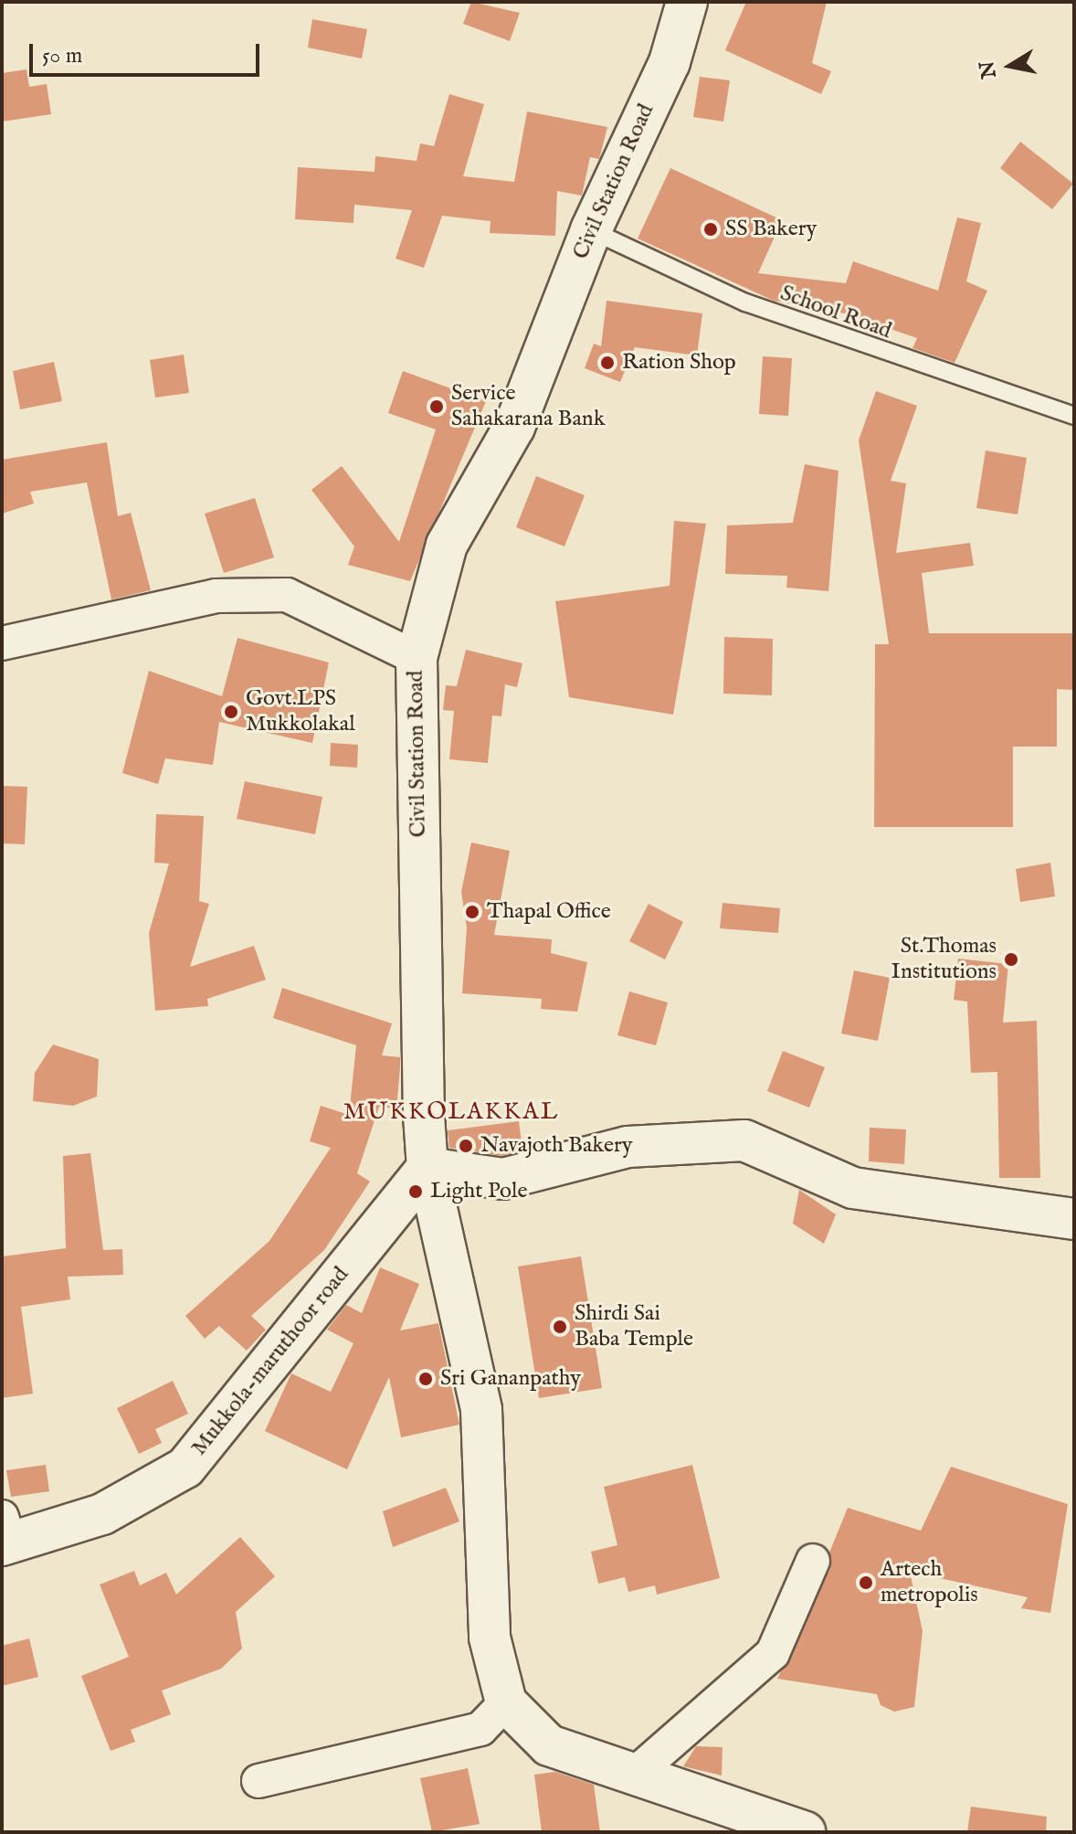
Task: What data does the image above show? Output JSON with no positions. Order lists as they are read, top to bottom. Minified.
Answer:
{"streets":{"main road":["Civil Station Road","Mukkola-maruthoor road"],"lane":["School Road"]},"crossings":[["Civil Station Road","School Road"],["Civil Station Road","Mukkola-maruthoor road"]],"districts":["MUKKOLAKKAL"],"places":["SS Bakery","Ration Shop","Service Sahakarana Bank","Govt.LPS Mukkolakal","Thapal Office","St.Thomas Institutions","Navajoth Bakery","Light Pole","Shirdi Sai Baba Temple","Sri Gananpathy","Artech metropolis"],"scale_bar":"50 m","north":"left"}
